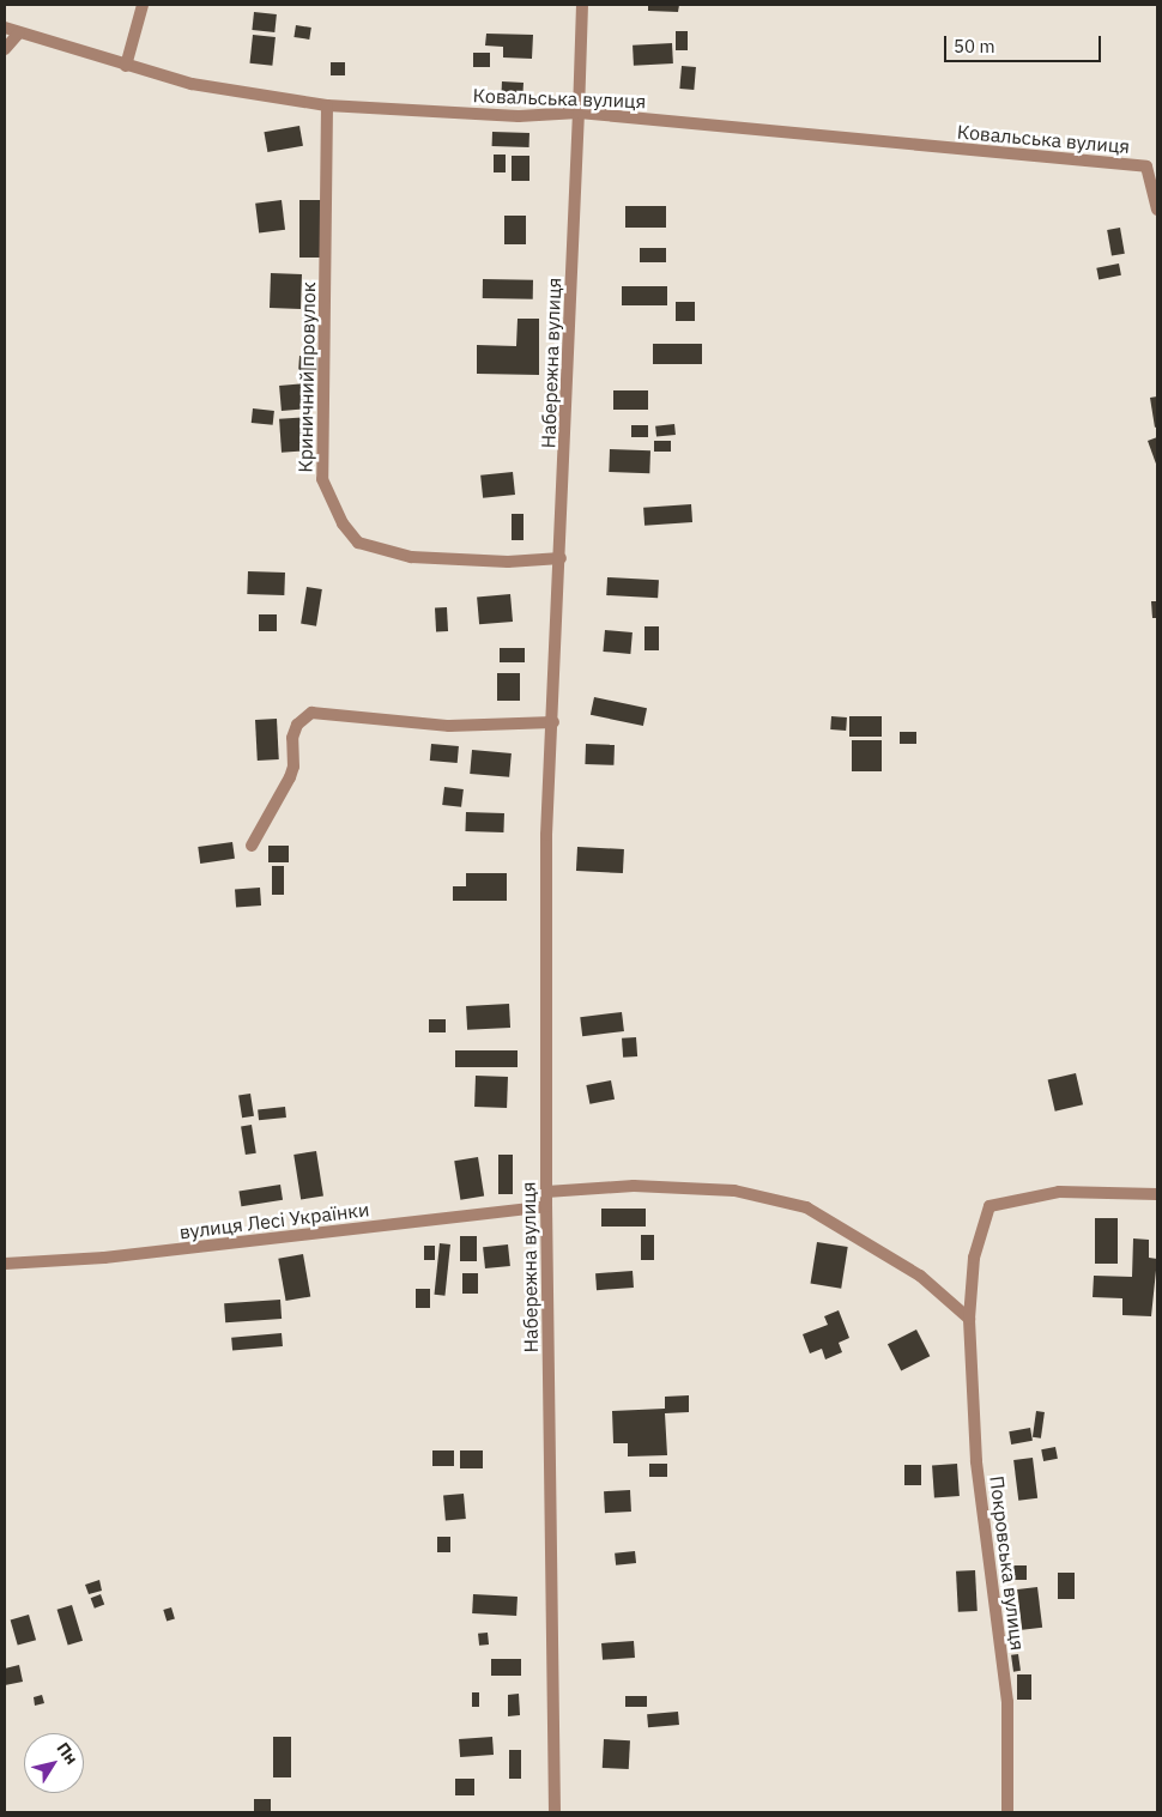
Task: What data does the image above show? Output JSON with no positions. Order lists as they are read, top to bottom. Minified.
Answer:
{"streets":{"street":["Ковальська вулиця","Набережна вулиця","Криничний провулок","вулиця Лесі Українки","Покровська вулиця"]},"crossings":[["Ковальська вулиця","Набережна вулиця"],["Ковальська вулиця","Криничний провулок"],["Набережна вулиця","Криничний провулок"],["Набережна вулиця","вулиця Лесі Українки"]],"scale_bar":"50 m","north":"top right"}
